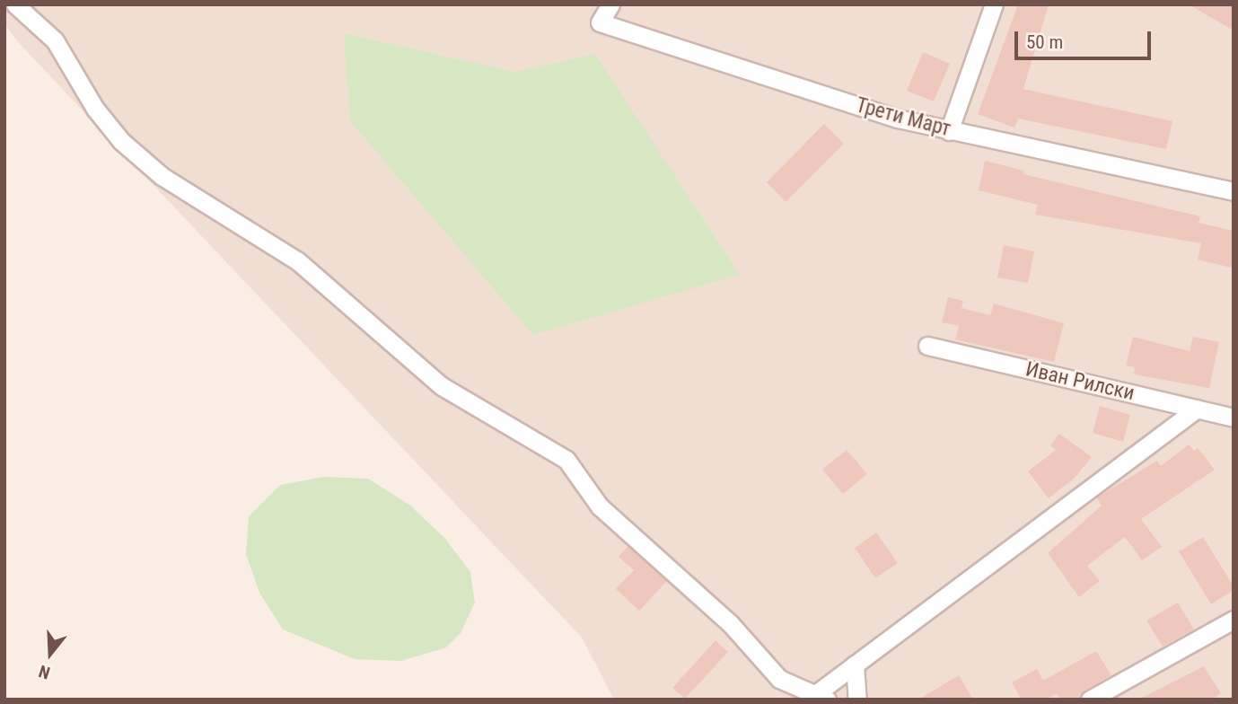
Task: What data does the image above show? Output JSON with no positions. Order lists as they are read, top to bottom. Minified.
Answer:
{"streets":{"street":["Трети Март","Иван Рилски"]},"scale_bar":"50 m","north":"bottom"}
